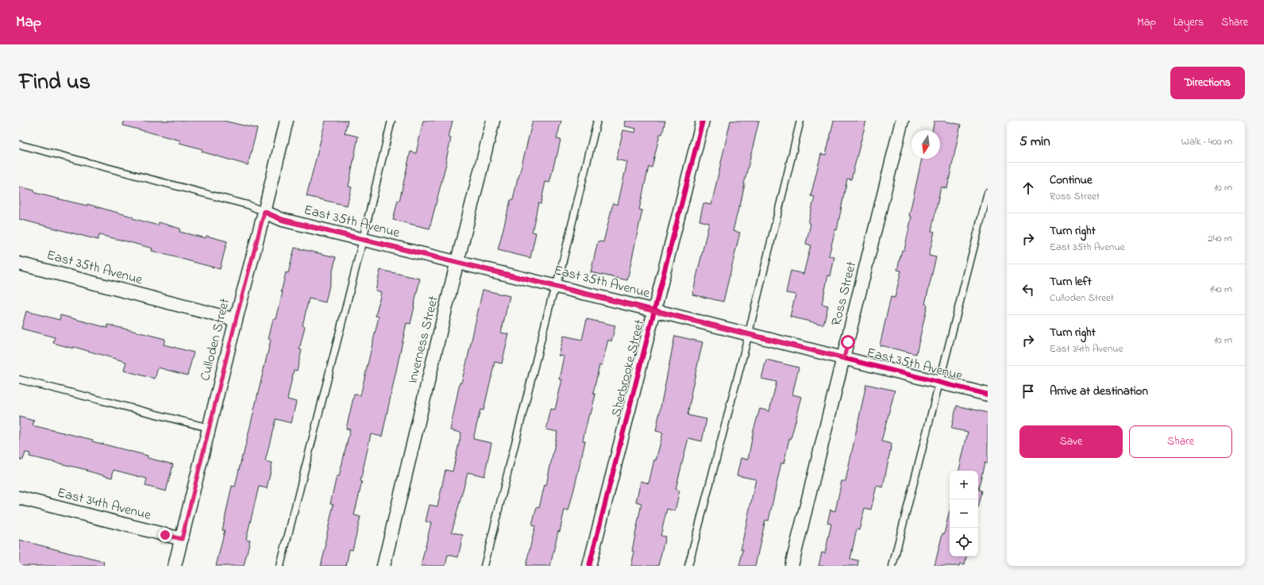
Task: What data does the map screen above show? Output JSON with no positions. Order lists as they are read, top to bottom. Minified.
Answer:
{"streets":{"street":["East 35th Avenue","Ross Street","Culloden Street","Inverness Street","Sherbrooke Street","East 34th Avenue"]},"crossings":[["East 35th Avenue","Ross Street"],["East 35th Avenue","Culloden Street"],["East 35th Avenue","Inverness Street"],["East 35th Avenue","Sherbrooke Street"],["Culloden Street","East 34th Avenue"]],"north":"bottom","page":{"header":"Map","nav":["Map","Layers","Share"],"title":"Find us","buttons":["Directions",["Save","Share"]],"heading":["5 min","Walk · 400 m"],"list":[["Continue","Ross Street","10 m"],["Turn right","East 35th Avenue","240 m"],["Turn left","Culloden Street","140 m"],["Turn right","East 34th Avenue","10 m"],"Arrive at destination"],"map_buttons":["+","−"]}}
